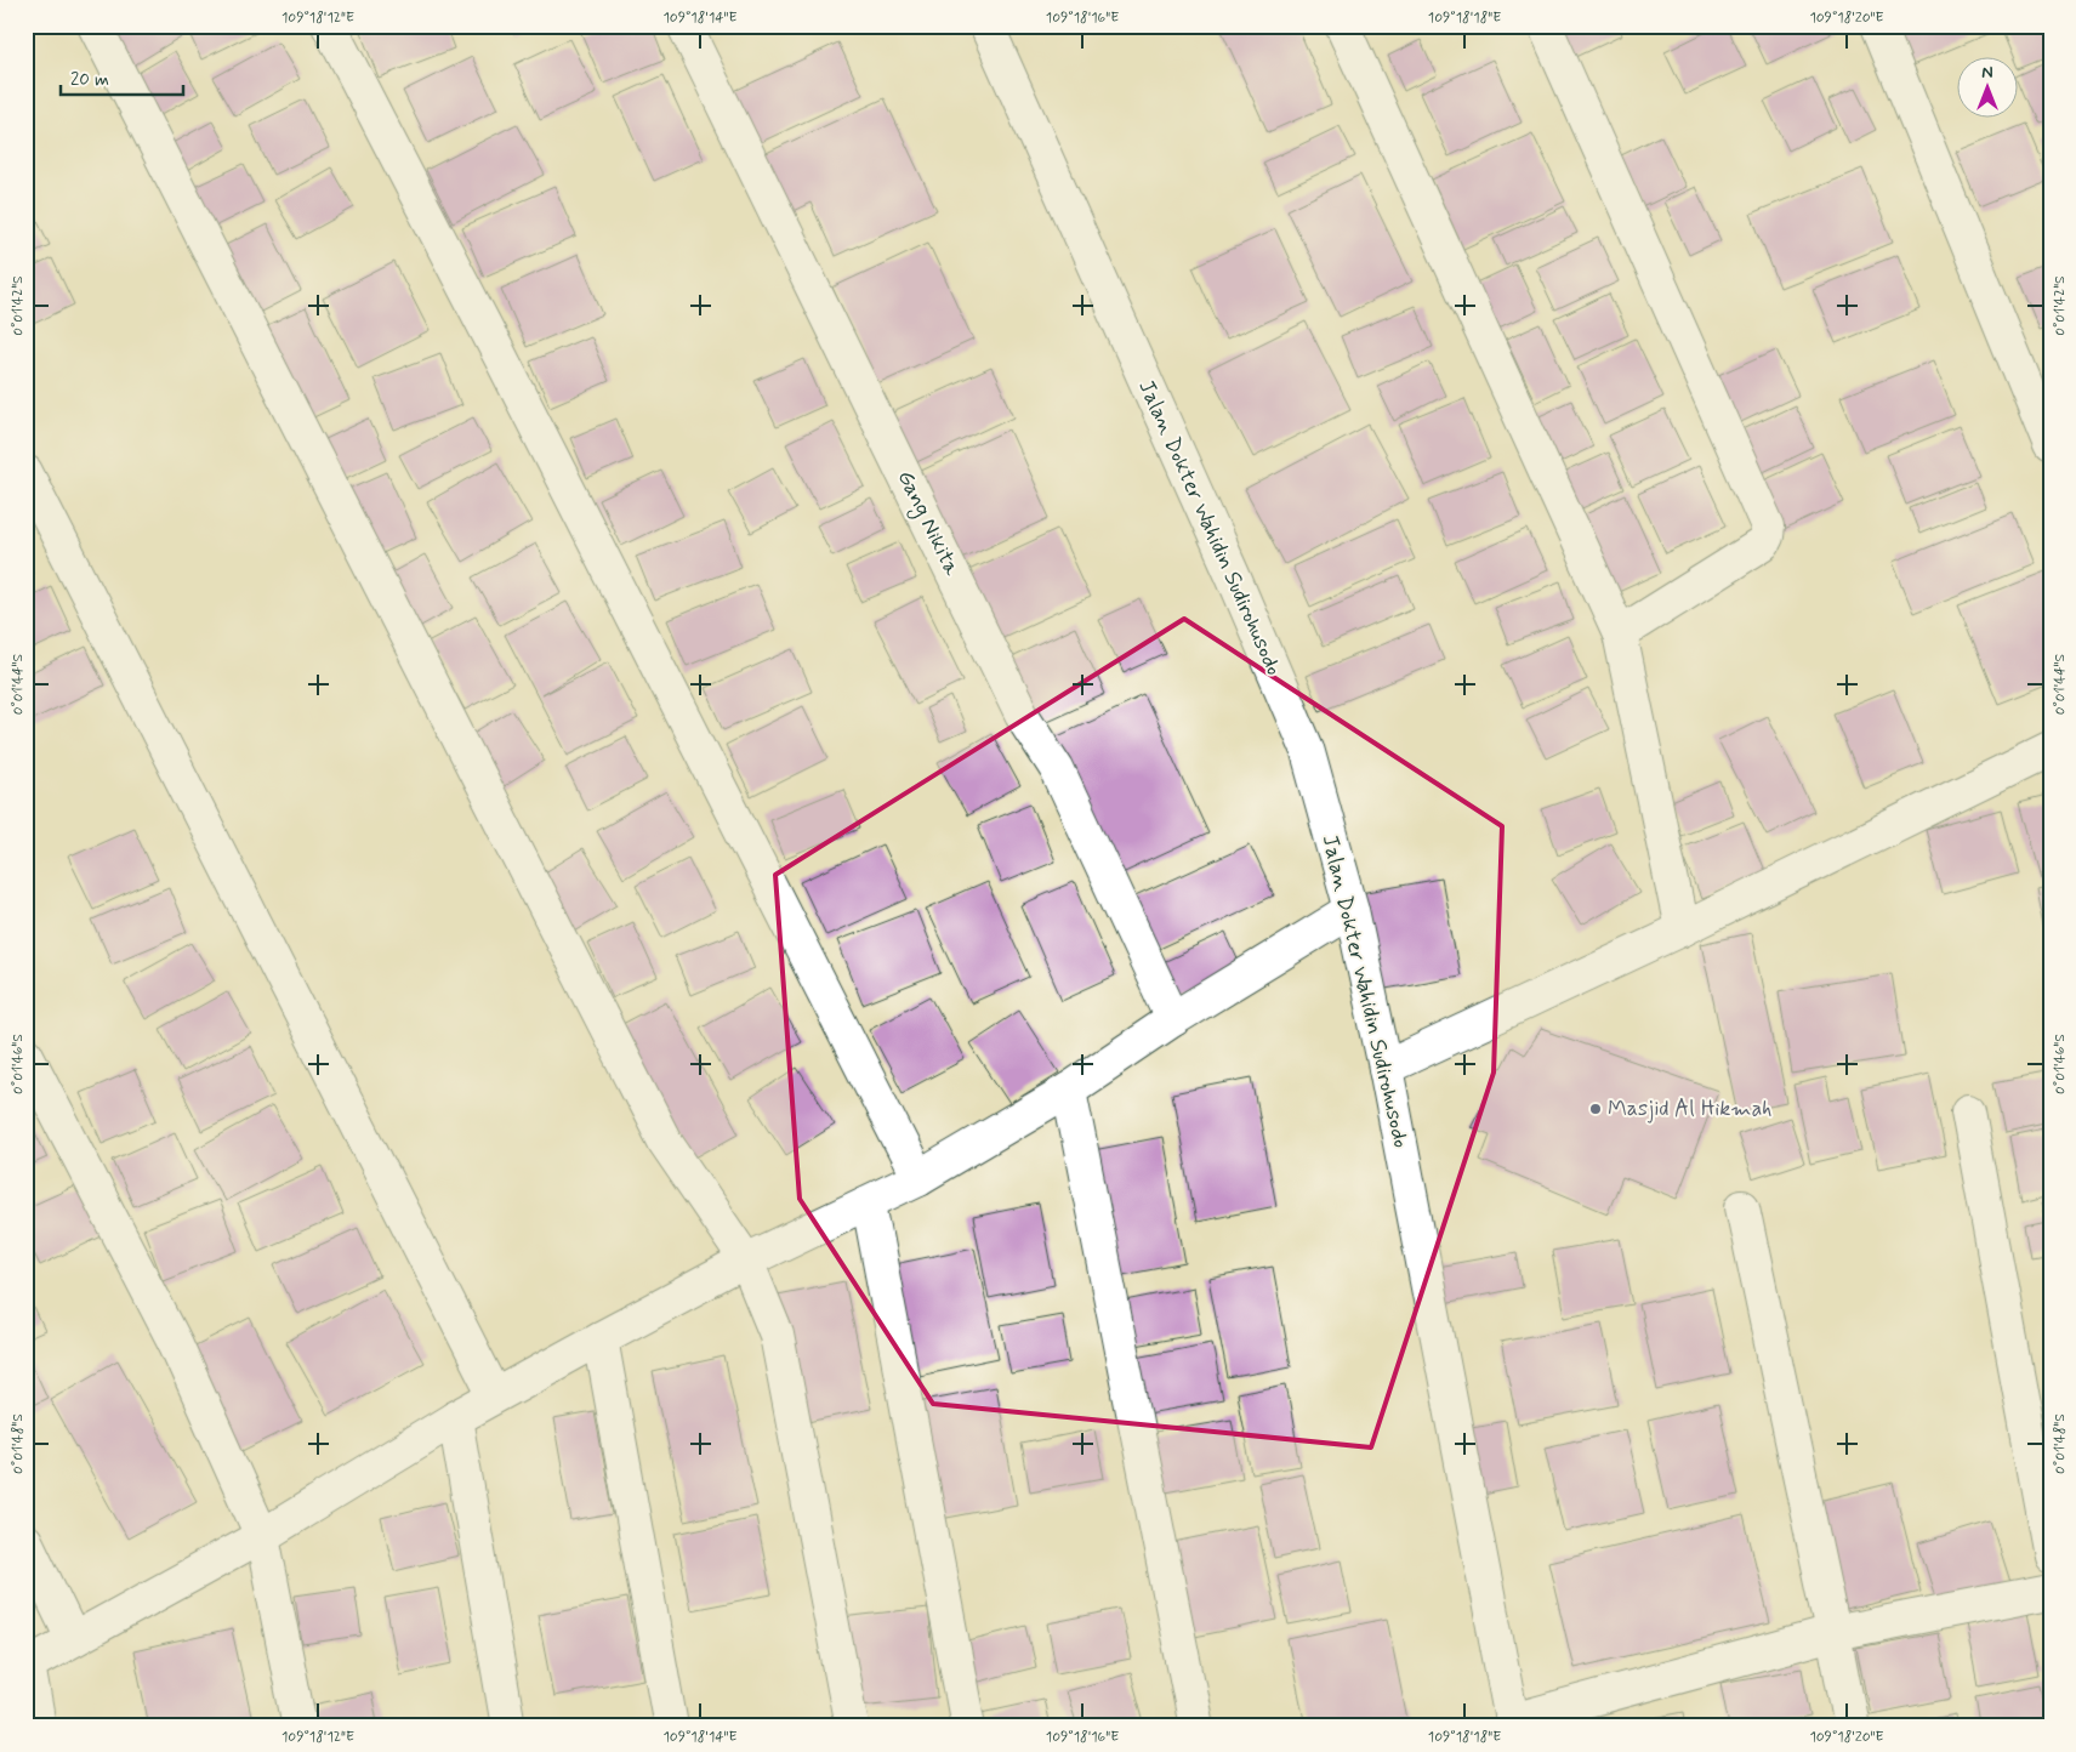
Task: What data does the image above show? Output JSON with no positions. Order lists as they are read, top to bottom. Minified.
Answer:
{"streets":{"street":["Gang Nikita","Jalan Dokter Wahidin Sudirohusodo"]},"places":["Masjid Al Hikmah"],"scale_bar":"20 m","north":"top","coordinates":["109°18'12\"E","109°18'14\"E","109°18'16\"E","109°18'18\"E","109°18'20\"E","0°01'42\"S","0°01'44\"S","0°01'46\"S","0°01'48\"S"]}
